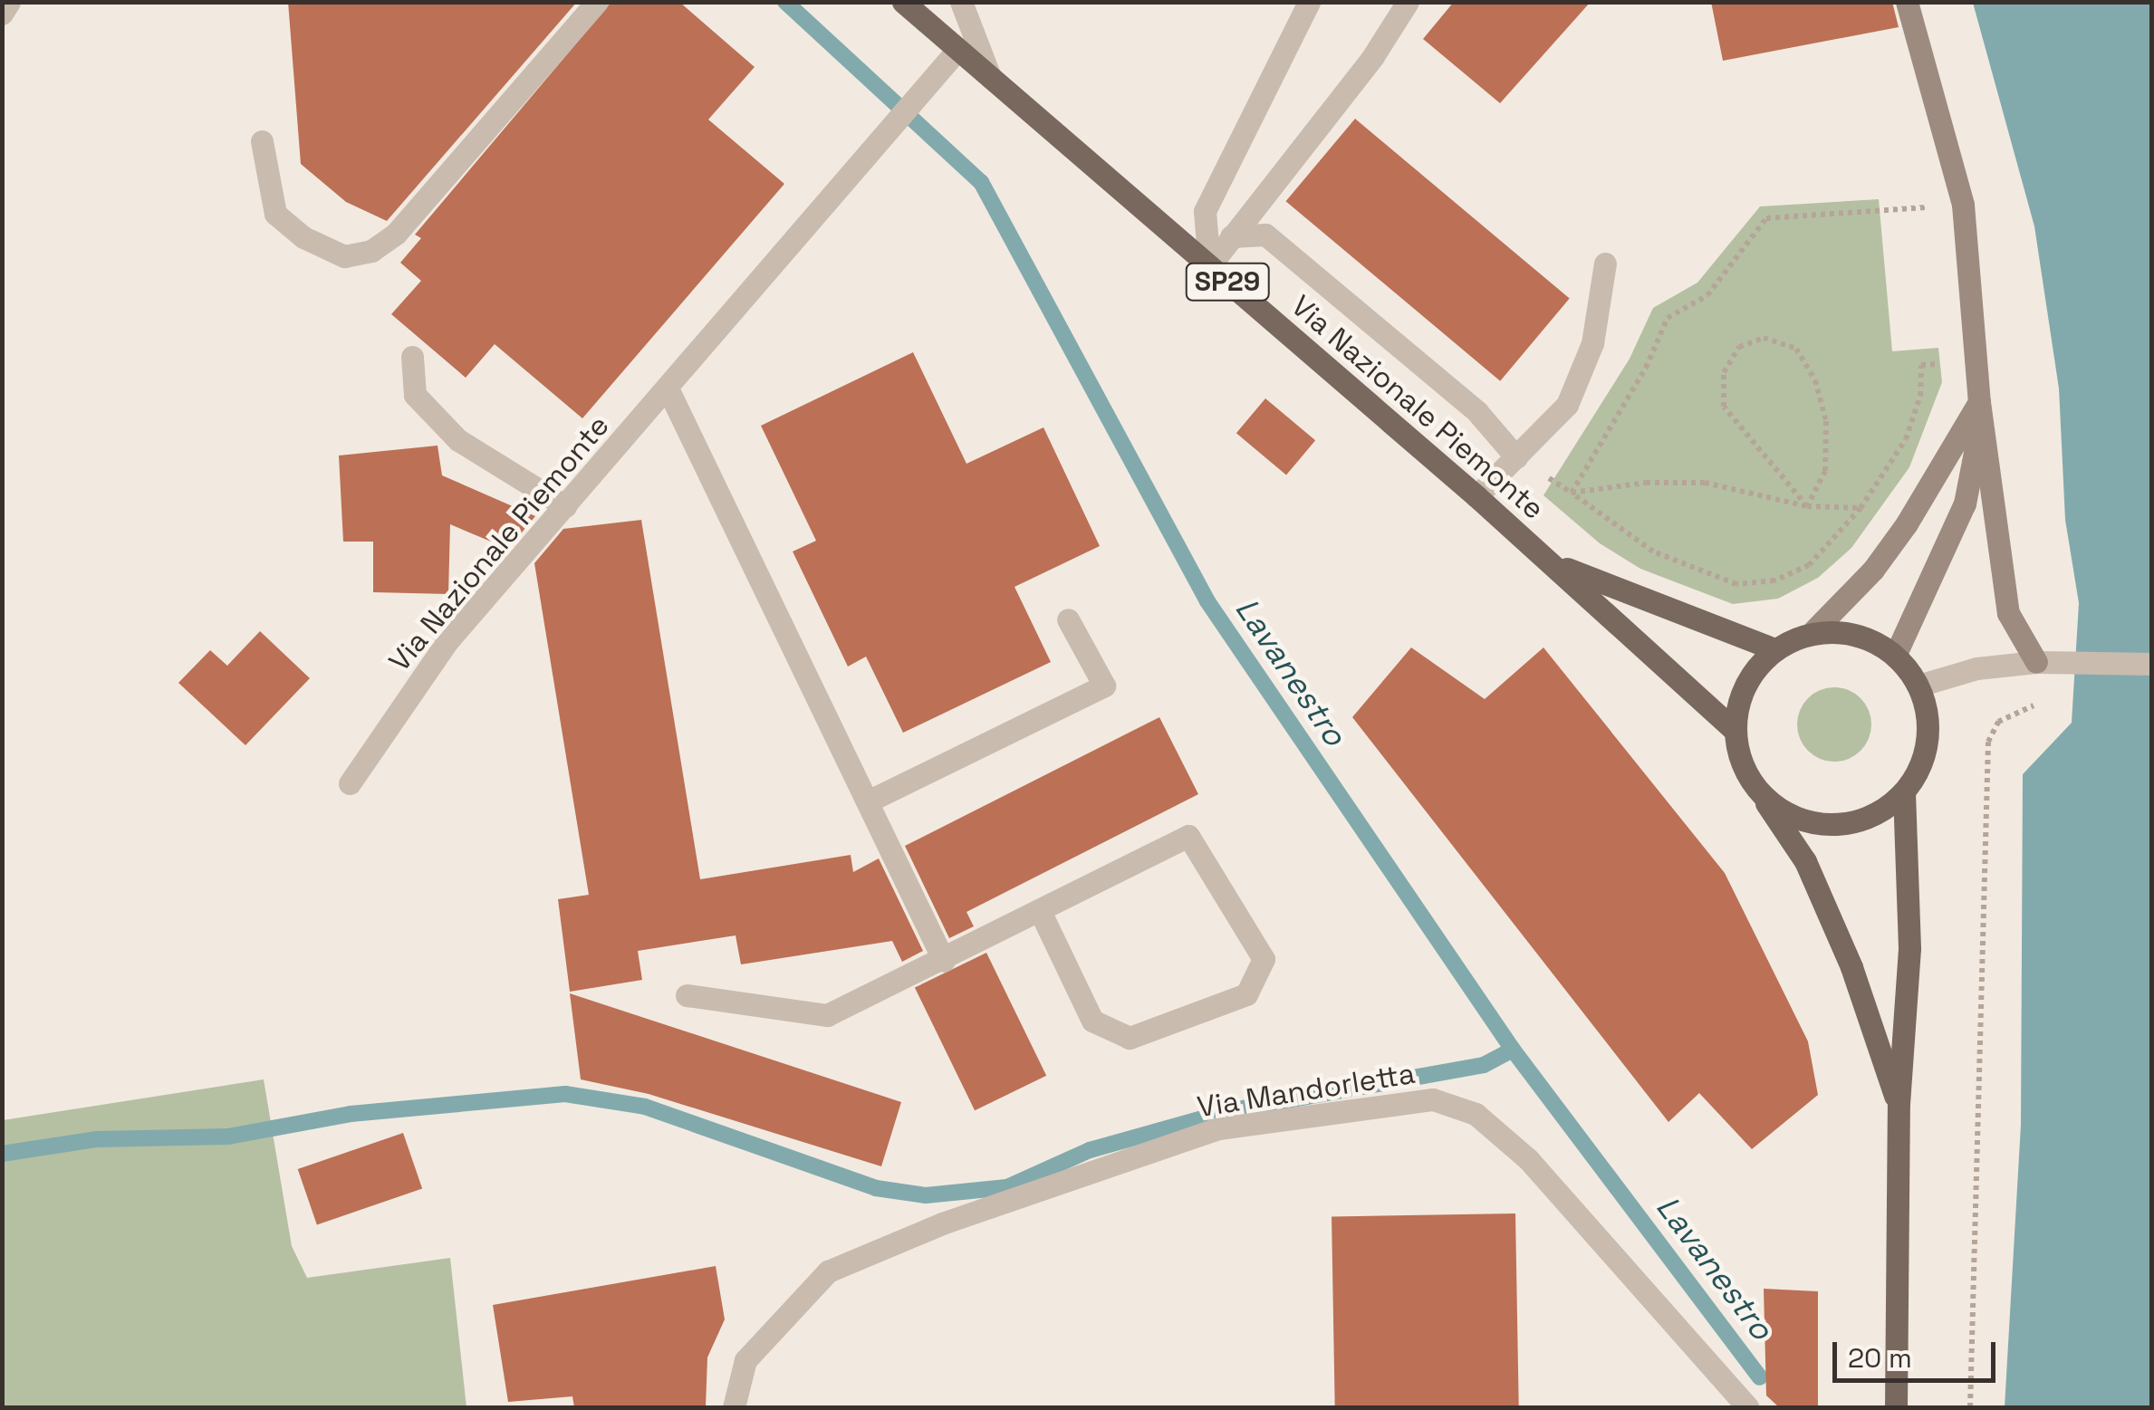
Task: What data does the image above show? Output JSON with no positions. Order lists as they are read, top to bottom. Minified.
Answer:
{"streets":{"main road":["SP29","Via Nazionale Piemonte"],"street":["Via Mandorletta"]},"water":["Lavanestro"],"scale_bar":"20 m"}
